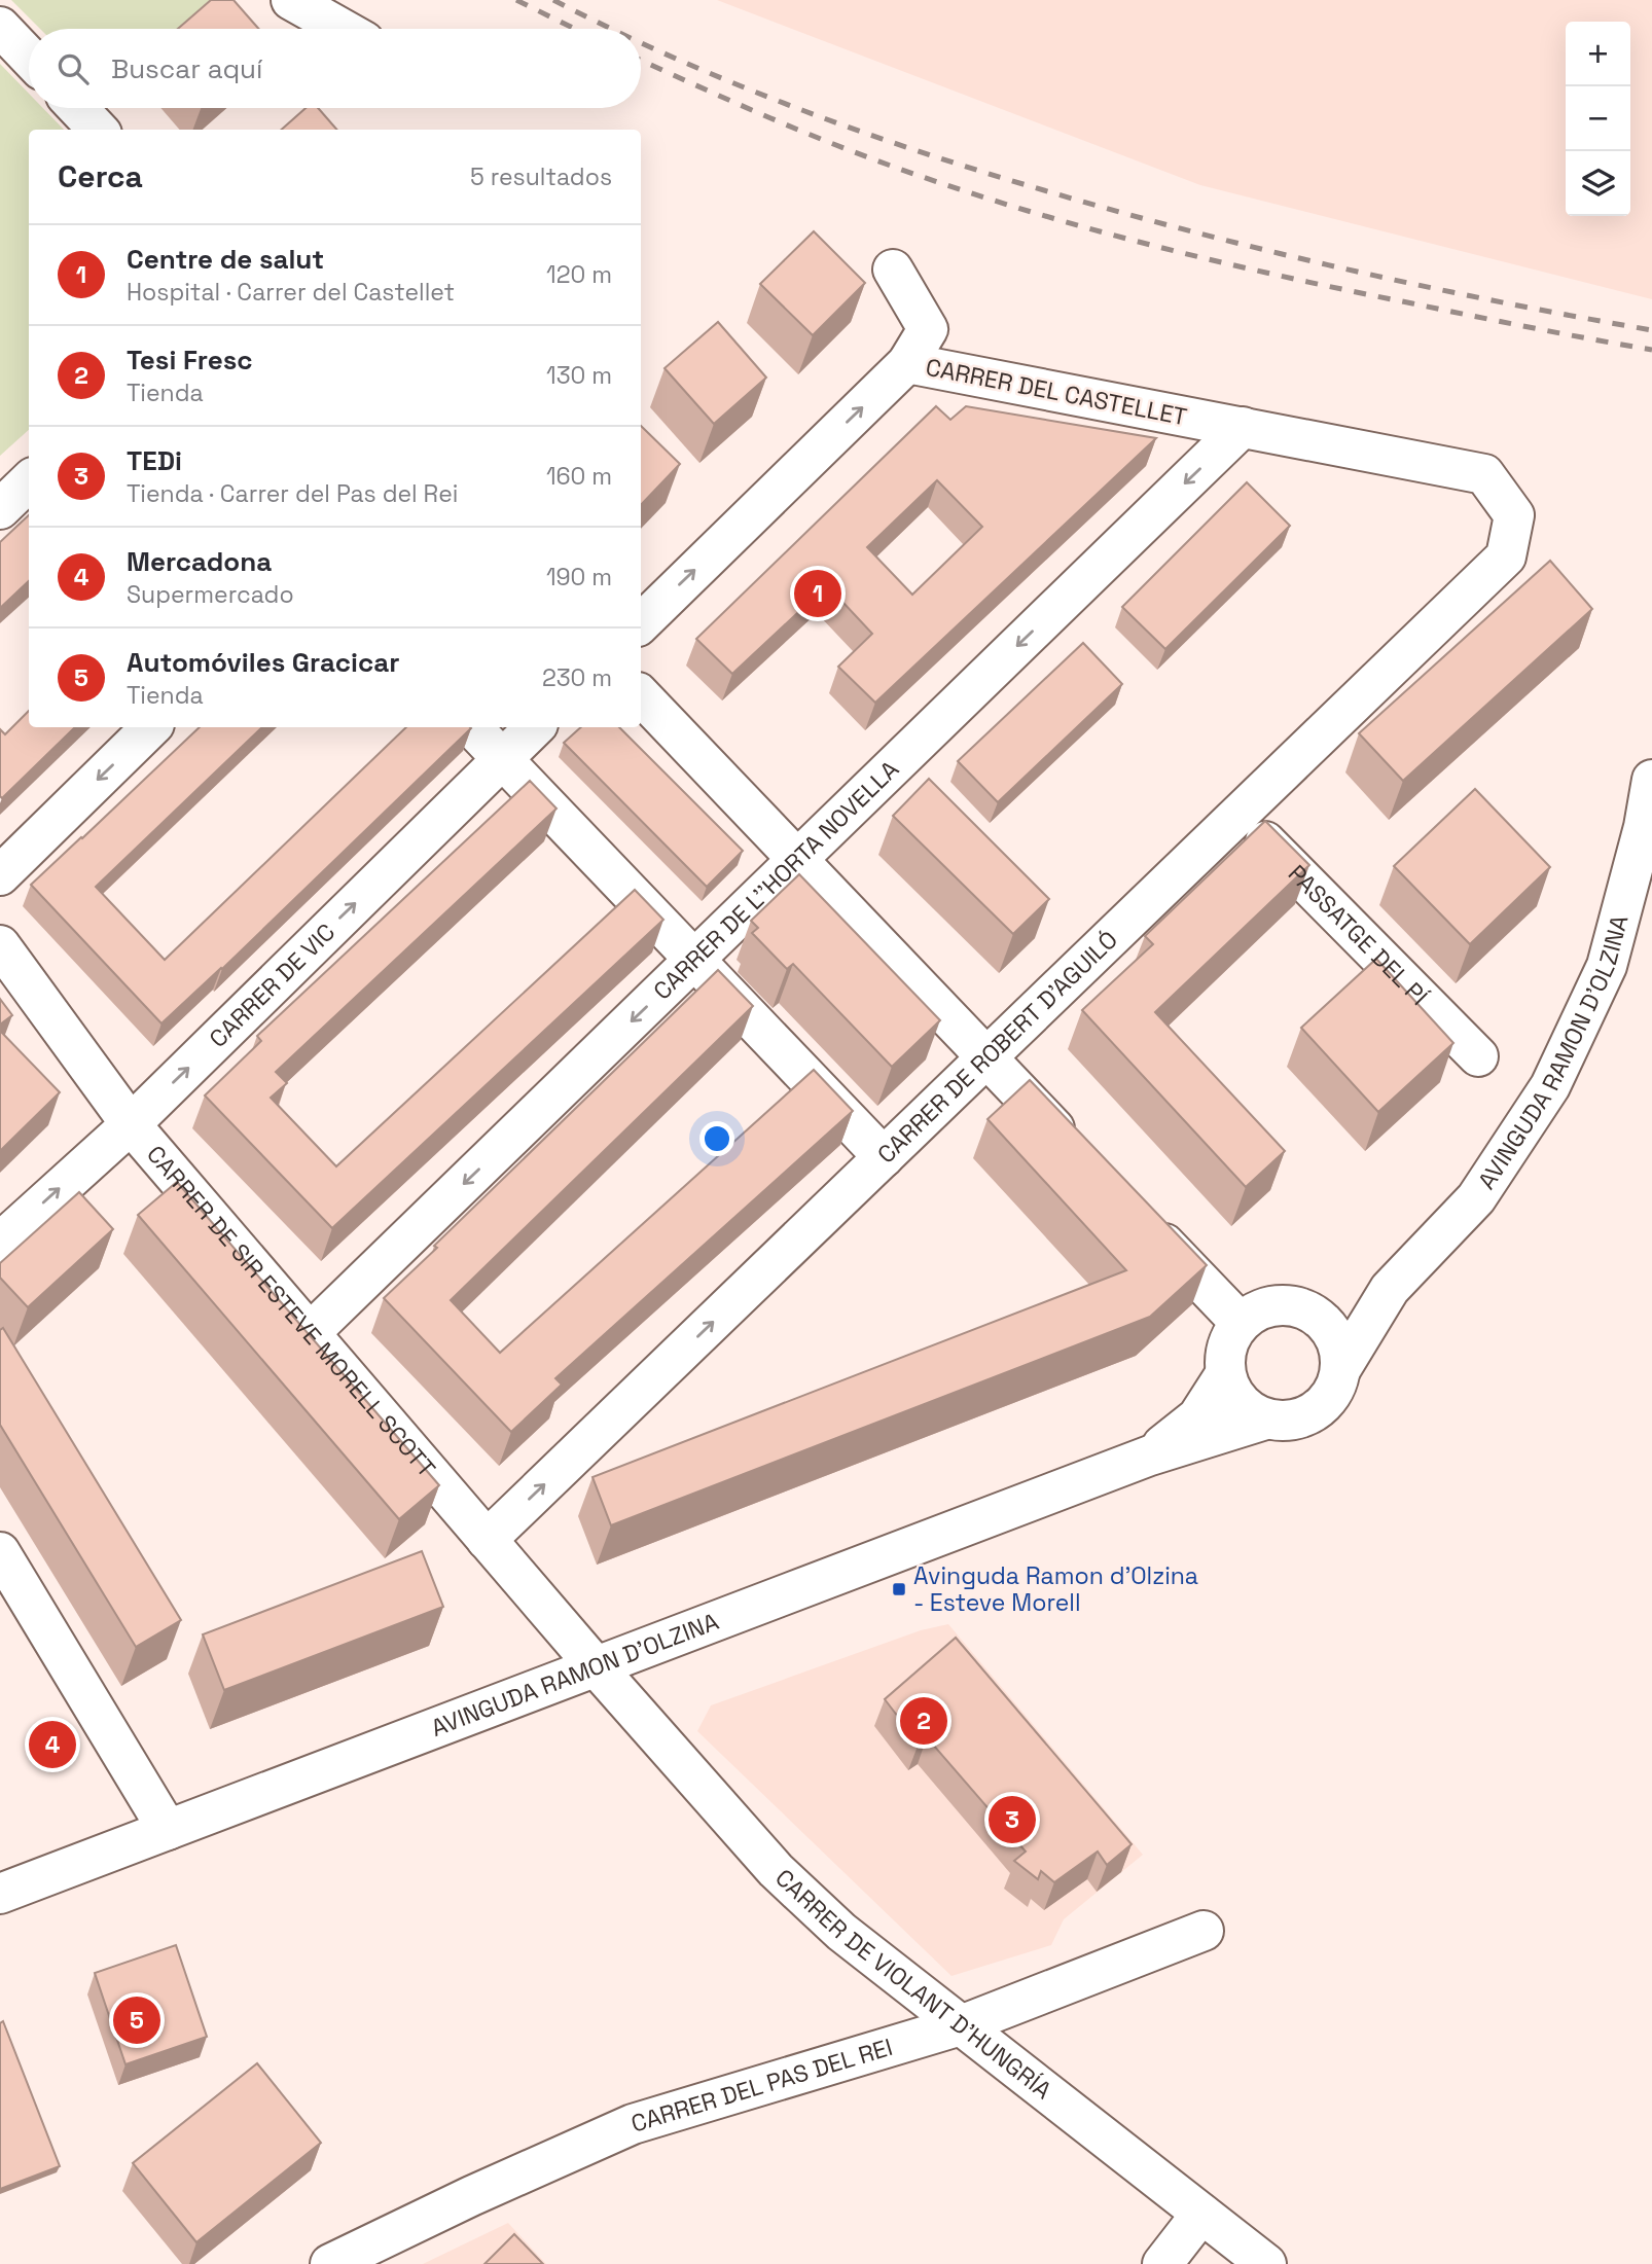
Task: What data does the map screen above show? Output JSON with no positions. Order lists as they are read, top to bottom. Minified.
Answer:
{"streets":{"street":["CARRER DEL CASTELLET","CARRER DE L''HORTA NOVELLA","PASSATGE DEL PÍ","CARRER DE VIC","CARRER DE ROBERT D'AGUILÓ","AVINGUDA RAMON D'OLZINA","CARRER DE SIR ESTEVE MORELL SCOTT","CARRER DE VIOLANT D'HUNGRÍA","CARRER DEL PAS DEL REI"]},"crossings":[["CARRER DEL CASTELLET","CARRER DE L''HORTA NOVELLA"],["CARRER DEL CASTELLET","CARRER DE ROBERT D'AGUILÓ"],["CARRER DE L''HORTA NOVELLA","CARRER DE SIR ESTEVE MORELL SCOTT"],["PASSATGE DEL PÍ","CARRER DE ROBERT D'AGUILÓ"],["CARRER DE VIC","CARRER DE SIR ESTEVE MORELL SCOTT"],["CARRER DE ROBERT D'AGUILÓ","CARRER DE SIR ESTEVE MORELL SCOTT"],["AVINGUDA RAMON D'OLZINA","CARRER DE SIR ESTEVE MORELL SCOTT"],["AVINGUDA RAMON D'OLZINA","CARRER DE VIOLANT D'HUNGRÍA"],["CARRER DE SIR ESTEVE MORELL SCOTT","CARRER DE VIOLANT D'HUNGRÍA"],["CARRER DE VIOLANT D'HUNGRÍA","CARRER DEL PAS DEL REI"]],"one_way":["CARRER DEL CASTELLET","CARRER DE L''HORTA NOVELLA","CARRER DE ROBERT D'AGUILÓ"],"places":{"transit":["Avinguda Ramon d'Olzina - Esteve Morell"]},"page":{"map_buttons":["+","−"],"search":"Buscar aquí","heading":["Cerca","5 resultados"],"list":[{"mark":"1","name":"Centre de salut","note":"Hospital · Carrer del Castellet","value":"120 m"},{"mark":"2","name":"Tesi Fresc","note":"Tienda","value":"130 m"},{"mark":"3","name":"TEDi","note":"Tienda · Carrer del Pas del Rei","value":"160 m"},{"mark":"4","name":"Mercadona","note":"Supermercado","value":"190 m"},{"mark":"5","name":"Automóviles Gracicar","note":"Tienda","value":"230 m"}],"pins":["1","2","4","3","5"]}}
